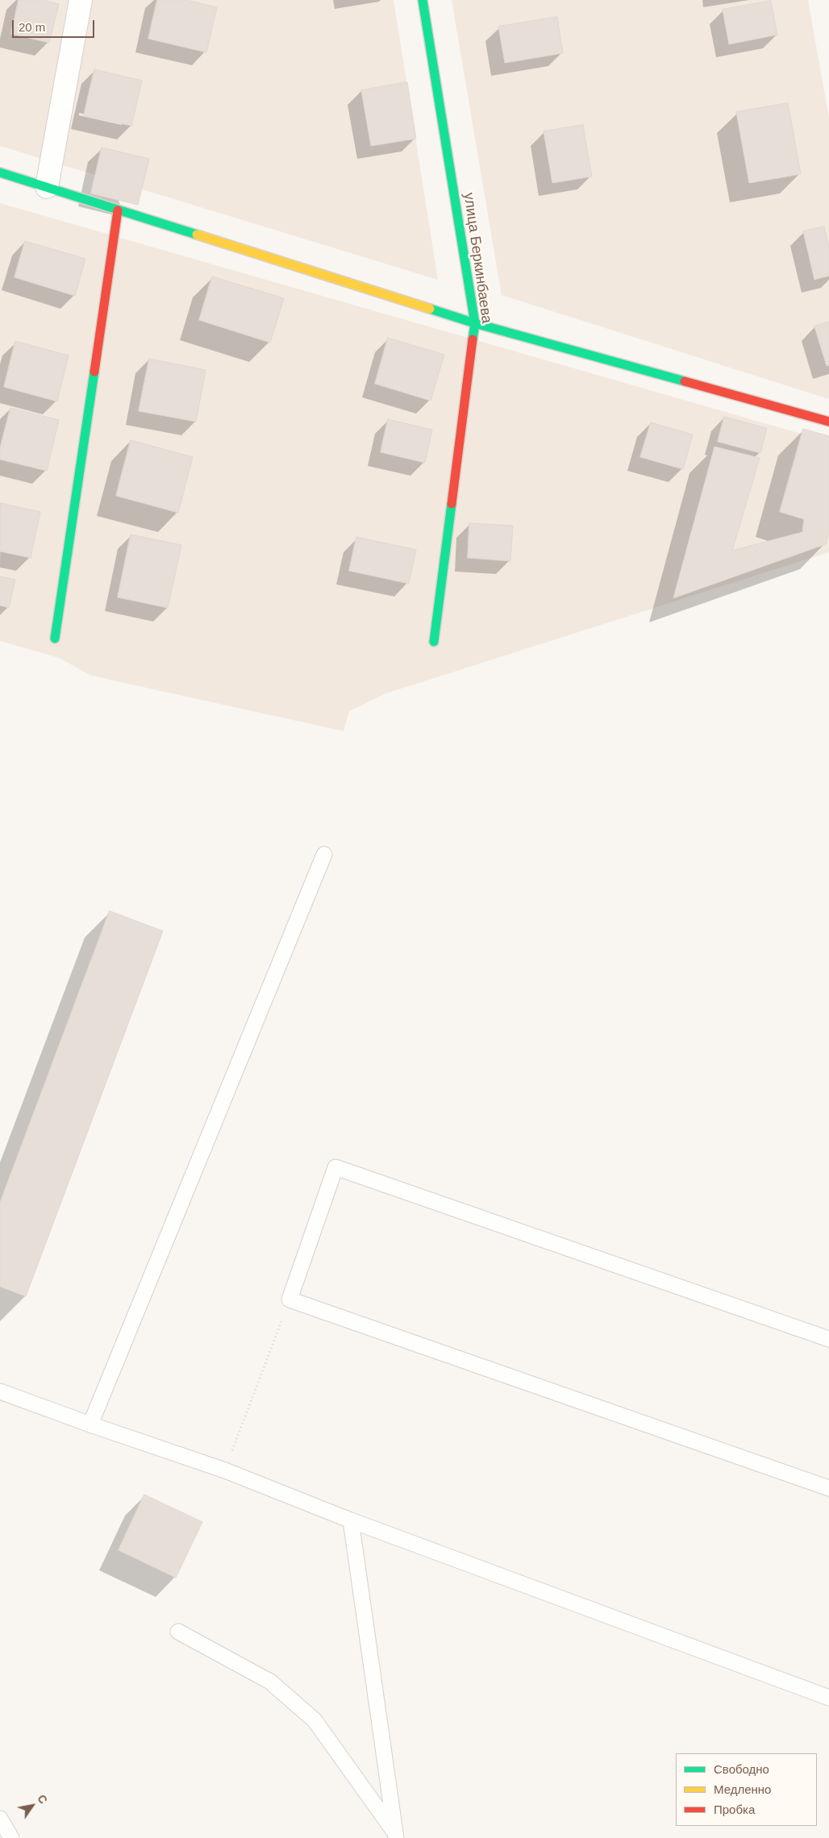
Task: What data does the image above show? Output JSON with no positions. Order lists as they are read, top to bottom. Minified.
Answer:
{"streets":{"street":["улица Беркинбаева"]},"legend":["Свободно","Медленно","Пробка"],"scale_bar":"20 m","north":"top right"}
